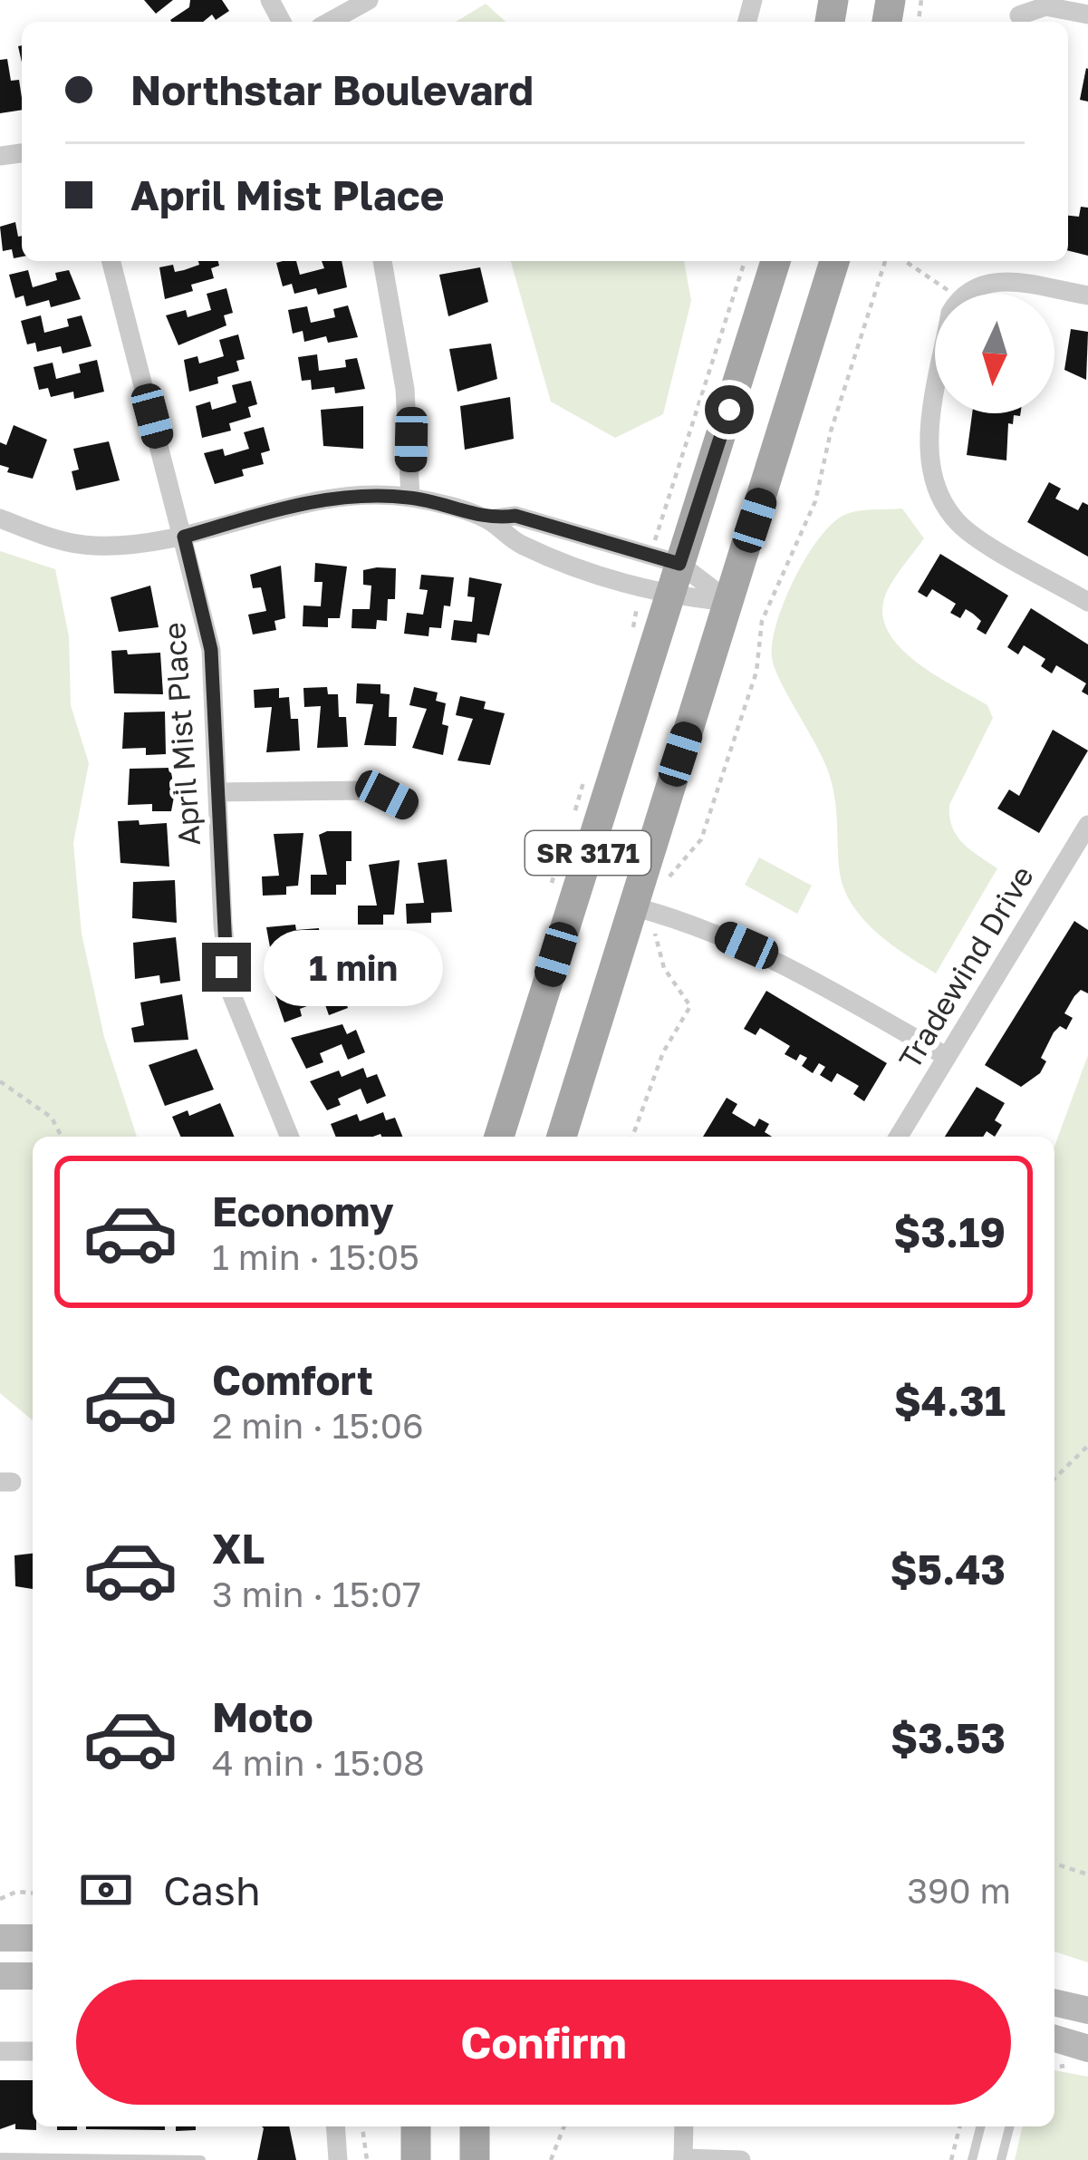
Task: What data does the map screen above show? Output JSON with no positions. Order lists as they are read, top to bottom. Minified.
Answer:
{"streets":{"main road":["SR 3171"],"street":["April Mist Place","Tradewind Drive"]},"north":"bottom","page":{"banner":["Northstar Boulevard","April Mist Place"],"bubble":"1 min","list":[{"name":"Economy","note":"1 min · 15:05","value":"$3.19"},{"name":"Comfort","note":"2 min · 15:06","value":"$4.31"},{"name":"XL","note":"3 min · 15:07","value":"$5.43"},{"name":"Moto","note":"4 min · 15:08","value":"$3.53"}],"pay":["Cash","390 m"],"buttons":"Confirm"}}
